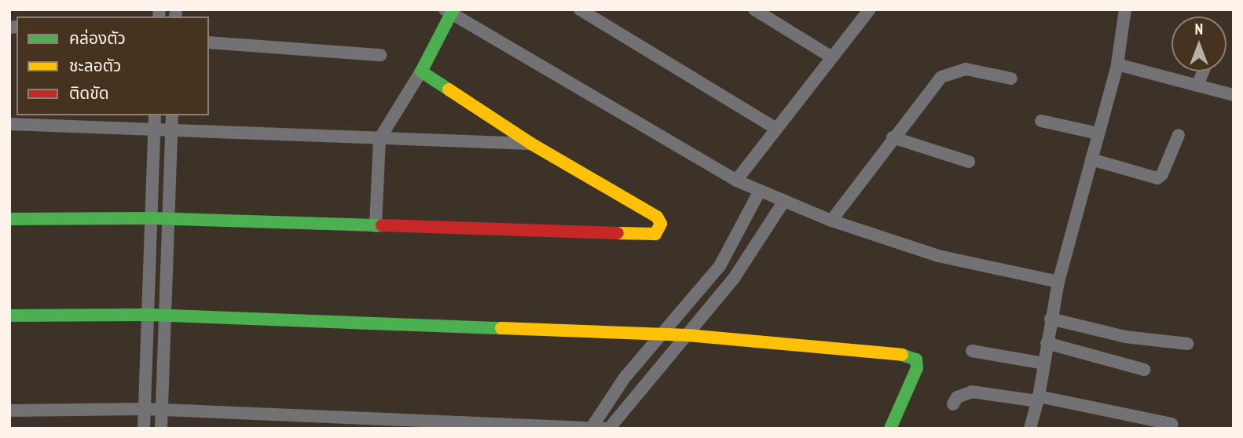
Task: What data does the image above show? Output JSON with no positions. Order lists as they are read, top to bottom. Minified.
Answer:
{"legend":["คล่องตัว","ชะลอตัว","ติดขัด"],"north":"top"}
